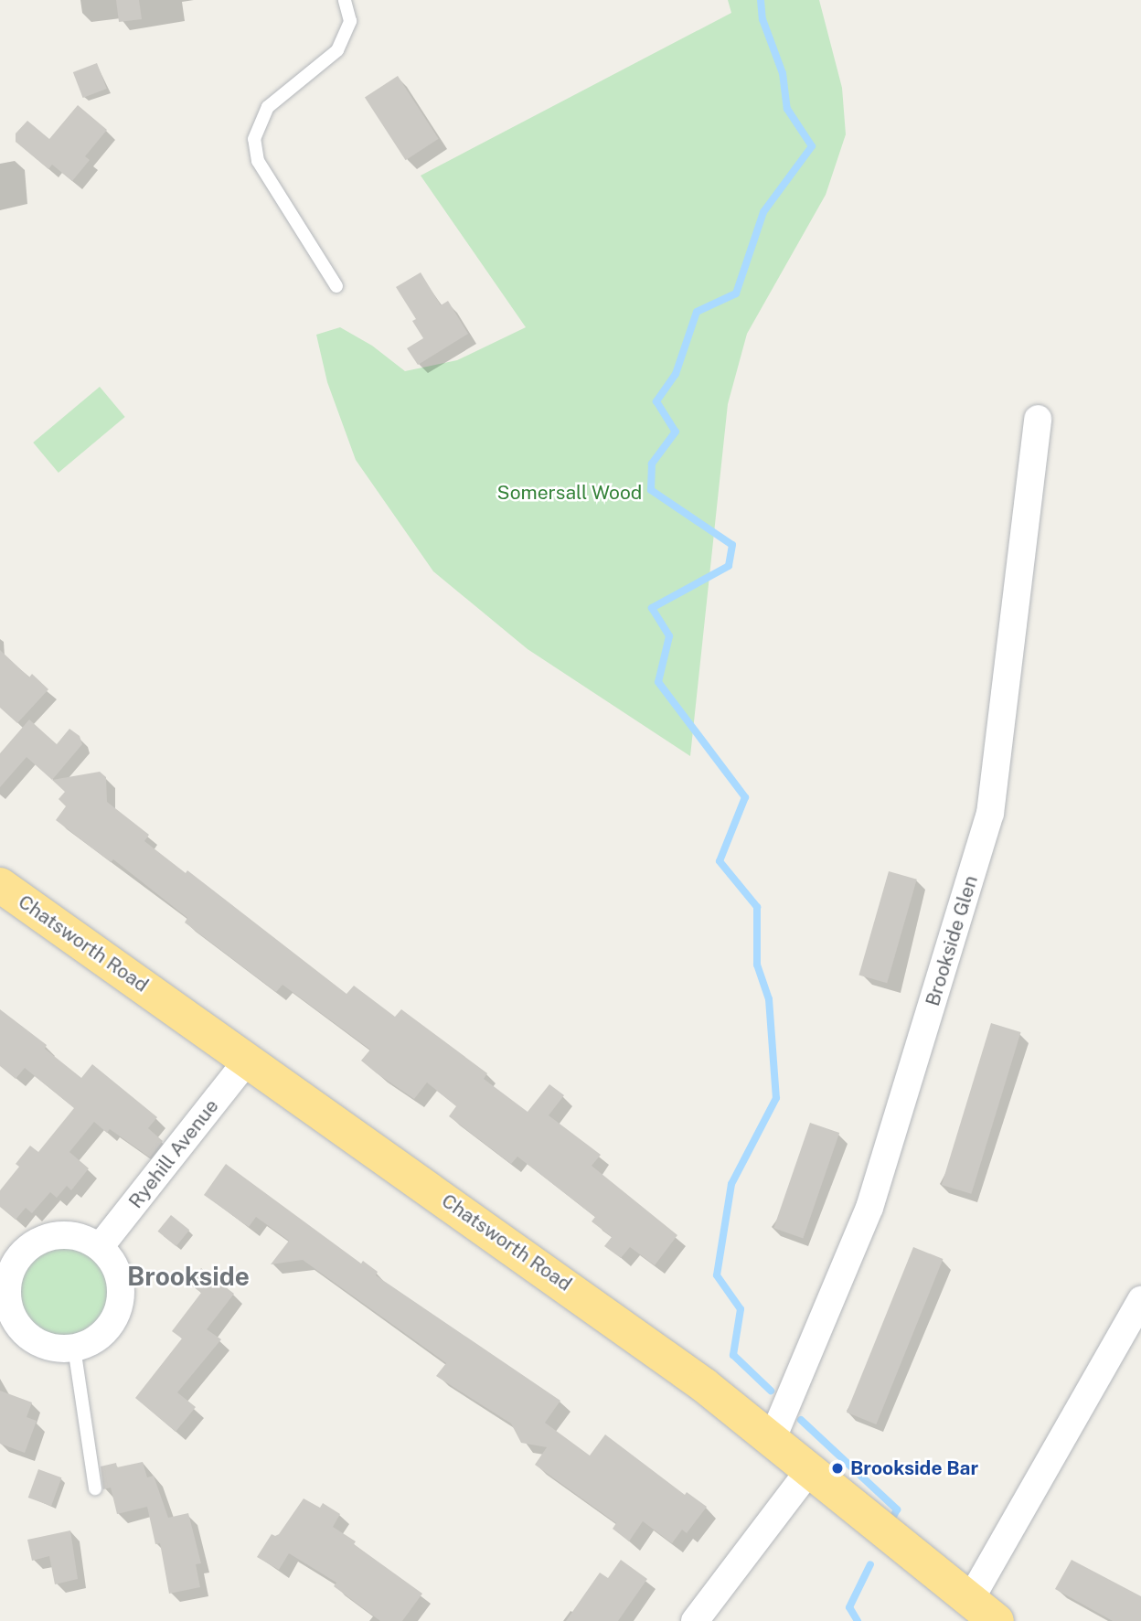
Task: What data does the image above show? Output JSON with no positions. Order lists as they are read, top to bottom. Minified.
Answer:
{"streets":{"highway":["Chatsworth Road"],"street":["Brookside Glen","Ryehill Avenue"]},"crossings":[["Brookside Glen","Chatsworth Road"],["Chatsworth Road","Ryehill Avenue"]],"districts":["Brookside"],"parks":["Somersall Wood"],"places":["Brookside Bar"]}
